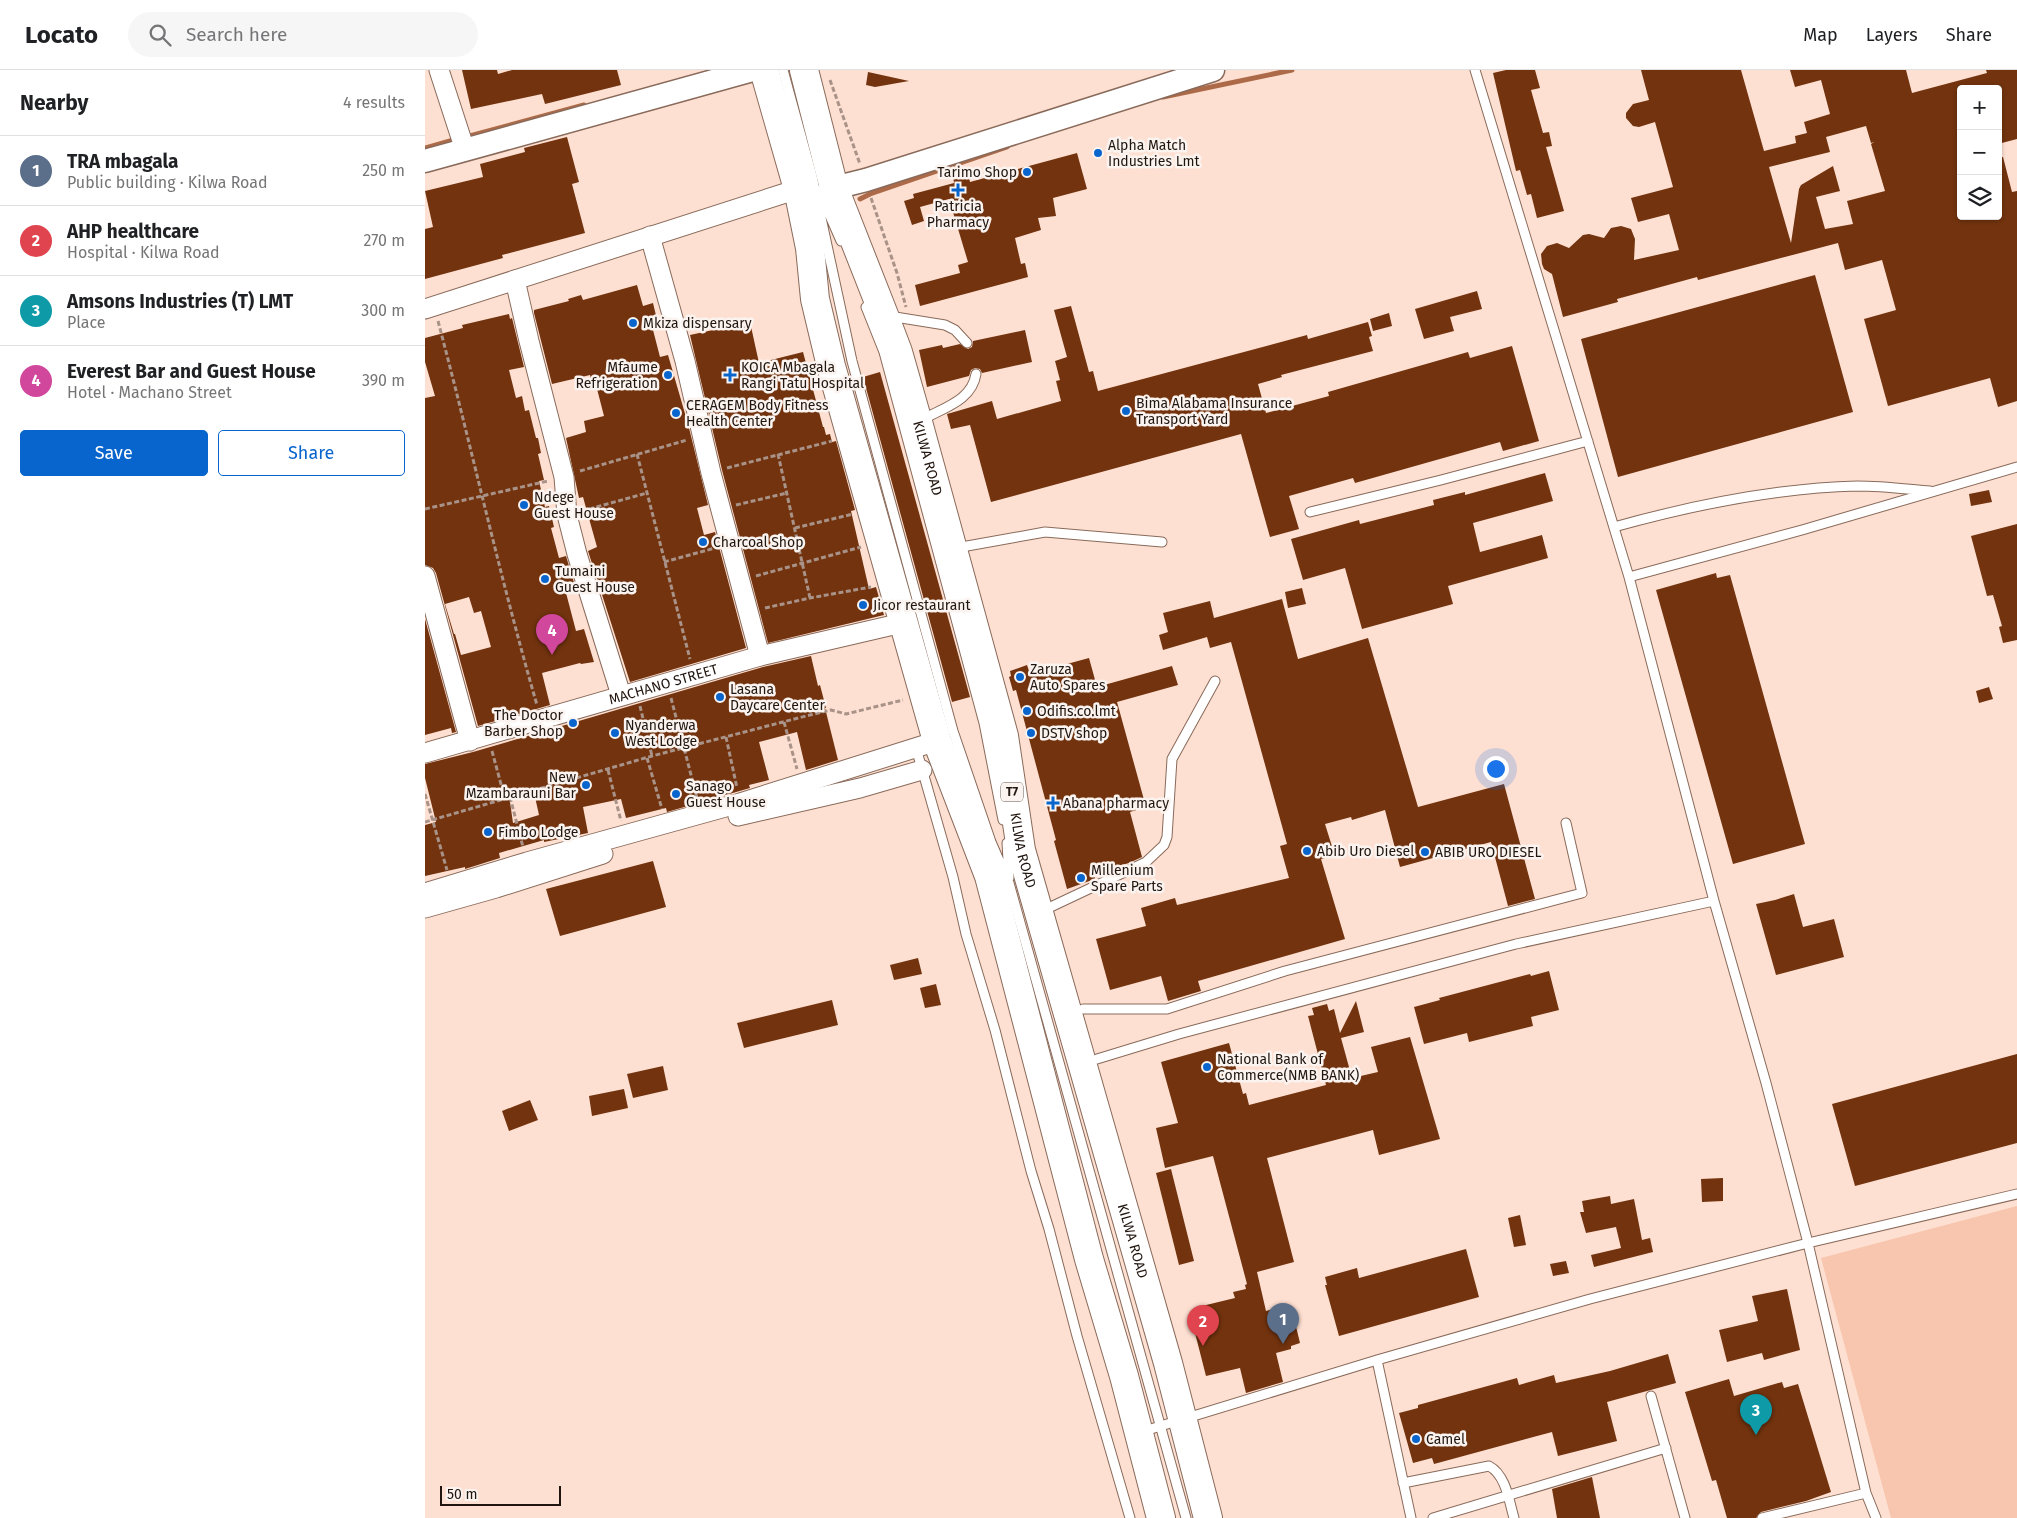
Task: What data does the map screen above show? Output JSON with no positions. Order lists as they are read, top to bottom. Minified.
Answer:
{"streets":{"highway":["KILWA ROAD","T7"],"street":["MACHANO STREET"]},"crossings":[["KILWA ROAD","MACHANO STREET"]],"places":{"other":["Alpha Match Industries Lmt","Tarimo Shop","Mkiza dispensary","Mfaume Refrigeration","Bima Alabama Insurance Transport Yard","CERAGEM Body Fitness Health Center","Ndege Guest House","Charcoal Shop","Tumaini Guest House","Jicor restaurant","Zaruza Auto Spares","Lasana Daycare Center","Odifis.co.lmt","The Doctor Barber Shop","Nyanderwa West Lodge","DSTV shop","New Mzambarauni Bar","Sanago Guest House","Fimbo Lodge","Abib Uro Diesel","ABIB URO DIESEL","Millenium Spare Parts","National Bank of Commerce(NMB BANK)","Camel"],"health":["Patricia Pharmacy","KOICA Mbagala Rangi Tatu Hospital","Abana pharmacy"]},"scale_bar":"50 m","page":{"header":"Locato","search":"Search here","nav":["Map","Layers","Share"],"heading":["Nearby","4 results"],"map_buttons":["+","−"],"list":[{"mark":"1","name":"TRA mbagala","note":"Public building · Kilwa Road","value":"250 m"},{"mark":"2","name":"AHP healthcare","note":"Hospital · Kilwa Road","value":"270 m"},{"mark":"3","name":"Amsons Industries (T) LMT","note":"Place","value":"300 m"},{"mark":"4","name":"Everest Bar and Guest House","note":"Hotel · Machano Street","value":"390 m"}],"buttons":["Save","Share"],"pins":["4","1","2","3"],"scale":"50 m"}}
